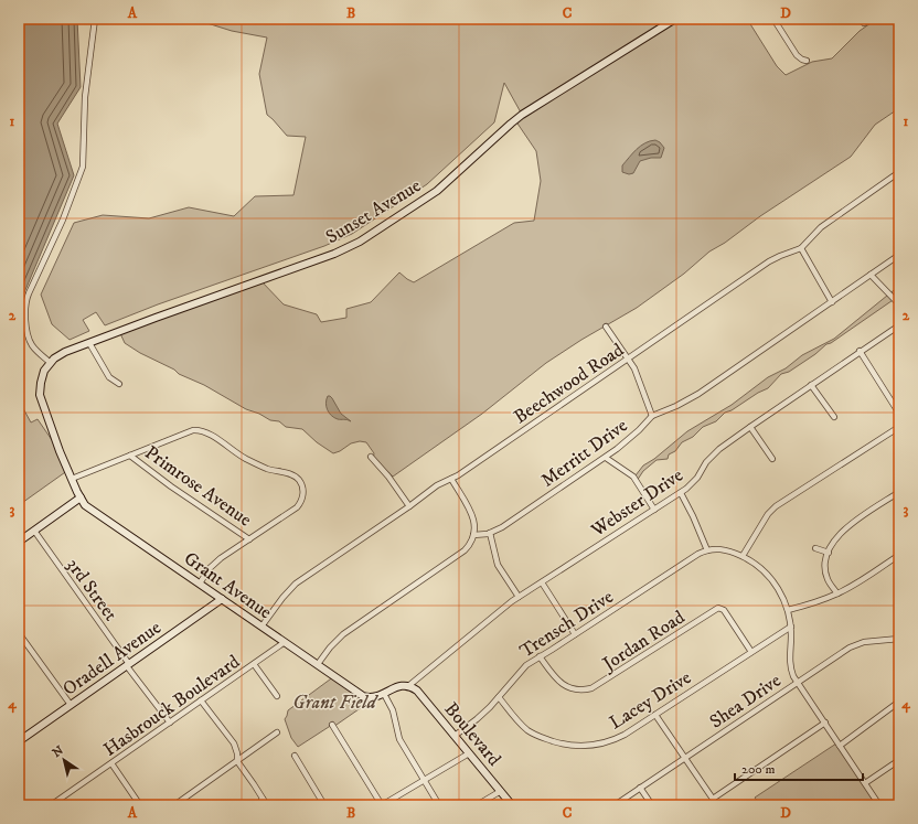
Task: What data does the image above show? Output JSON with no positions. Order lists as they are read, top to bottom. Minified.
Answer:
{"streets":{"street":["Sunset Avenue","Beechwood Road","Merritt Drive","Primrose Avenue","Webster Drive","Grant Avenue","3rd Street","Trensch Drive","Jordan Road","Oradell Avenue","Lacey Drive","Shea Drive","Hasbrouck Boulevard","Boulevard"]},"crossings":[["Sunset Avenue","Grant Avenue"],["Beechwood Road","Grant Avenue"],["Webster Drive","Grant Avenue"],["Webster Drive","Boulevard"],["Grant Avenue","Oradell Avenue"],["Grant Avenue","Hasbrouck Boulevard"],["Grant Avenue","Boulevard"],["3rd Street","Oradell Avenue"],["3rd Street","Hasbrouck Boulevard"],["Trensch Drive","Jordan Road"],["Trensch Drive","Lacey Drive"],["Trensch Drive","Boulevard"],["Jordan Road","Lacey Drive"]],"parks":["Grant Field"],"scale_bar":"200 m","north":"top left","grid":{"columns":["A","B","C","D"],"rows":["1","2","3","4"]}}
